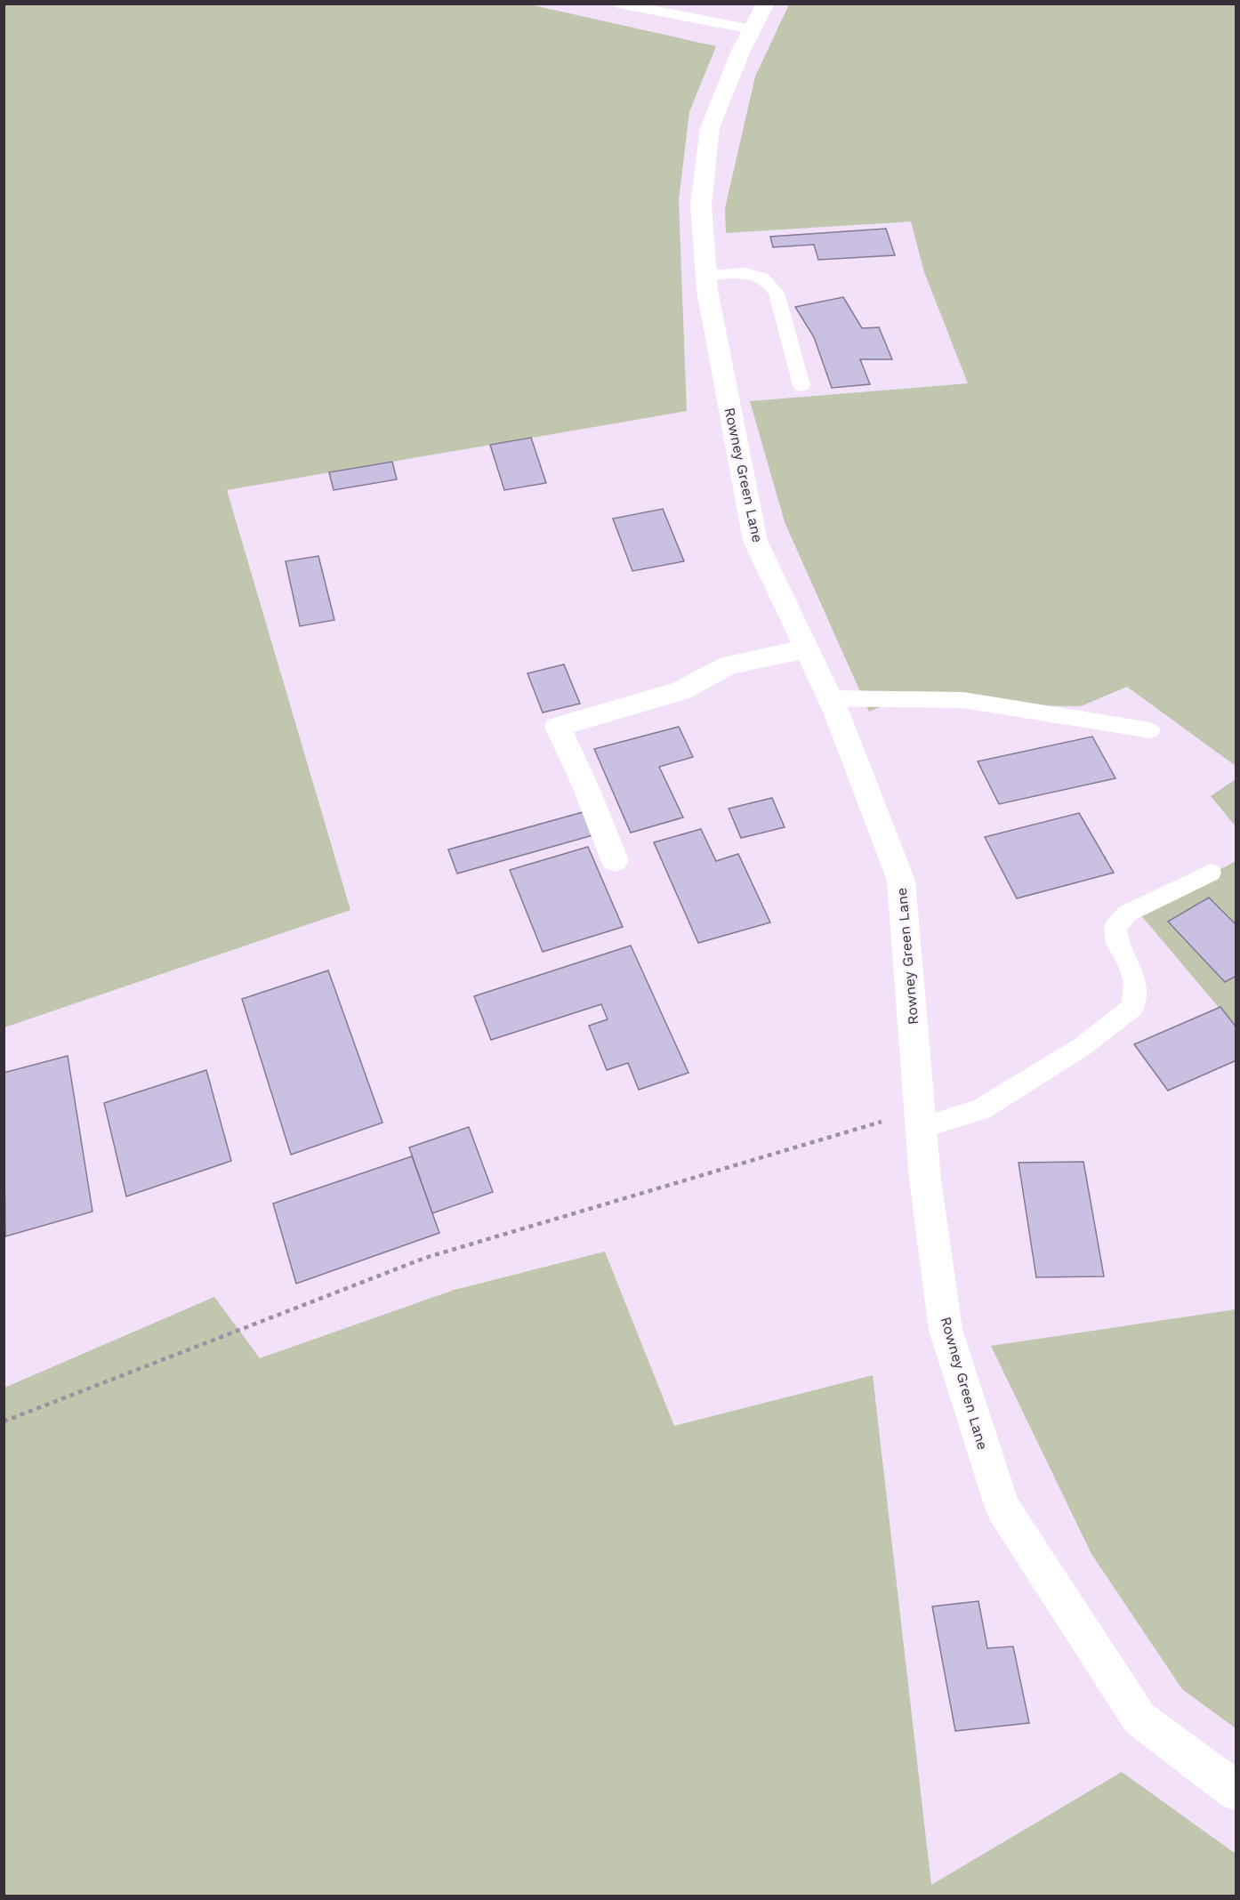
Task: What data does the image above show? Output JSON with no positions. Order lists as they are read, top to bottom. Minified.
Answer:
{"streets":{"street":["Rowney Green Lane"]}}
